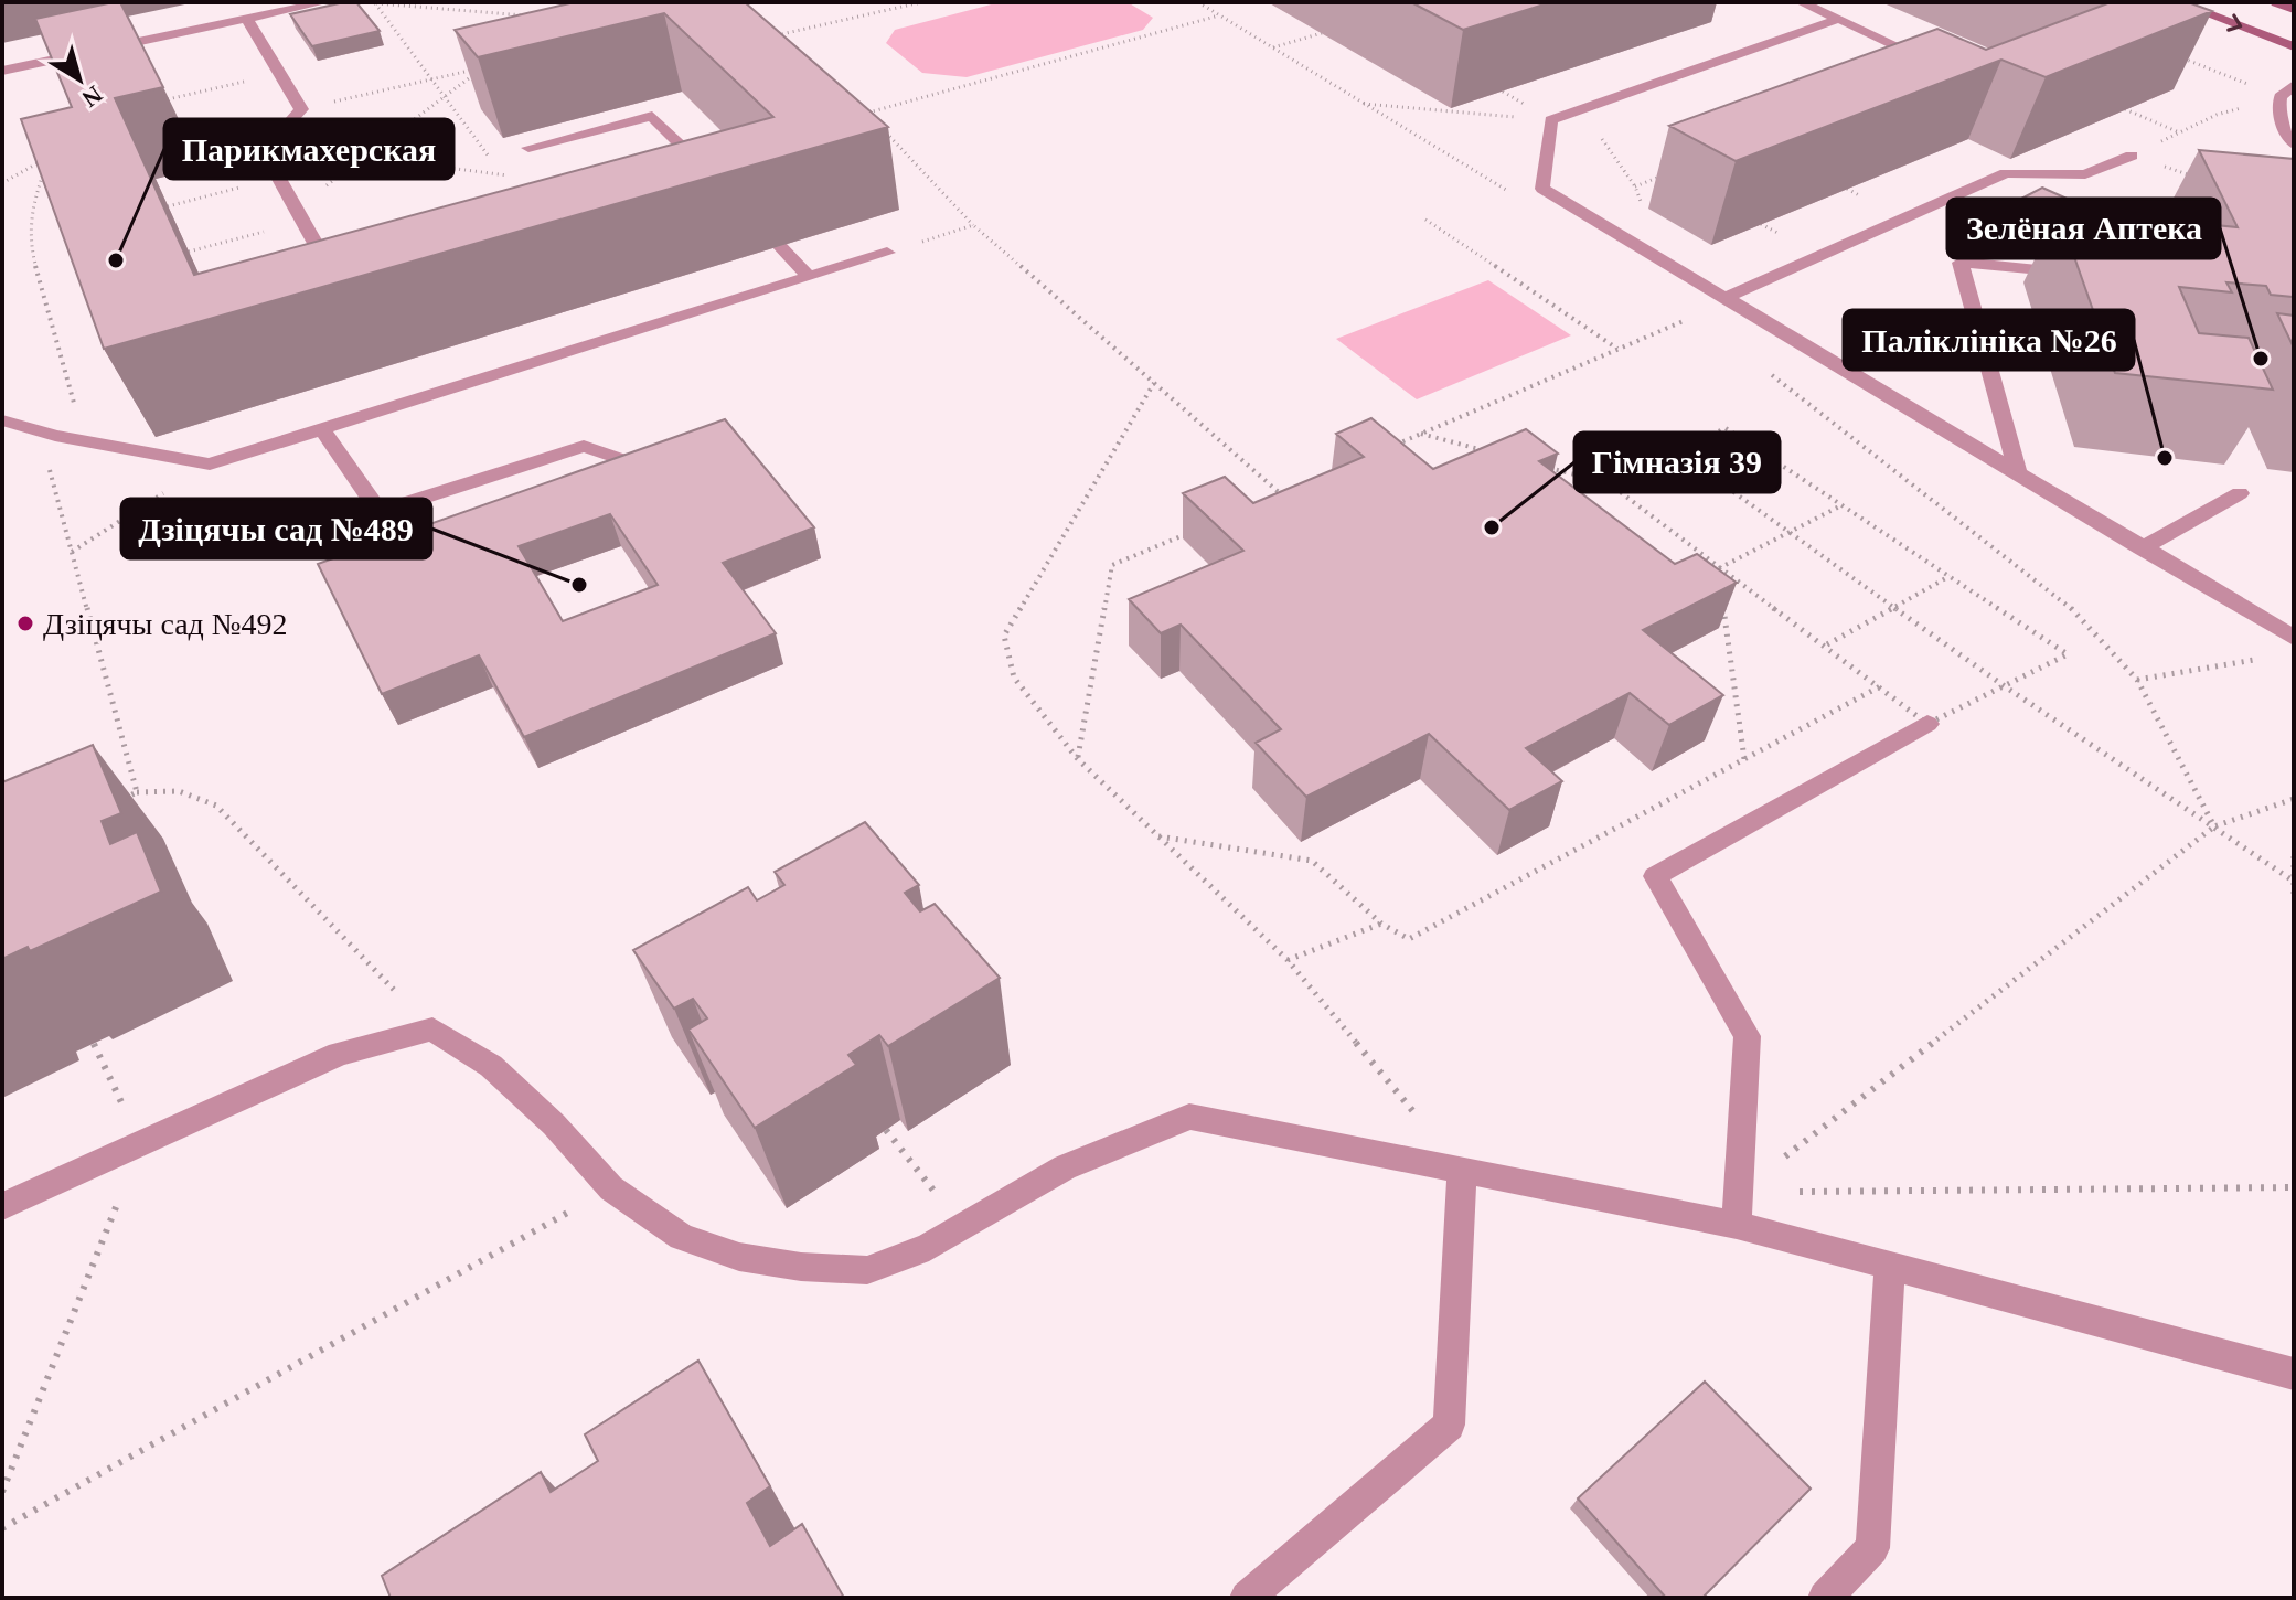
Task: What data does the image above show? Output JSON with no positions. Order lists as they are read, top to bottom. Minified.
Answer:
{"places":["Парикмахерская","Зелёная Аптека","Паліклініка №26","Гімназія 39","Дзіцячы сад №489","Дзіцячы сад №492"],"north":"bottom right"}
